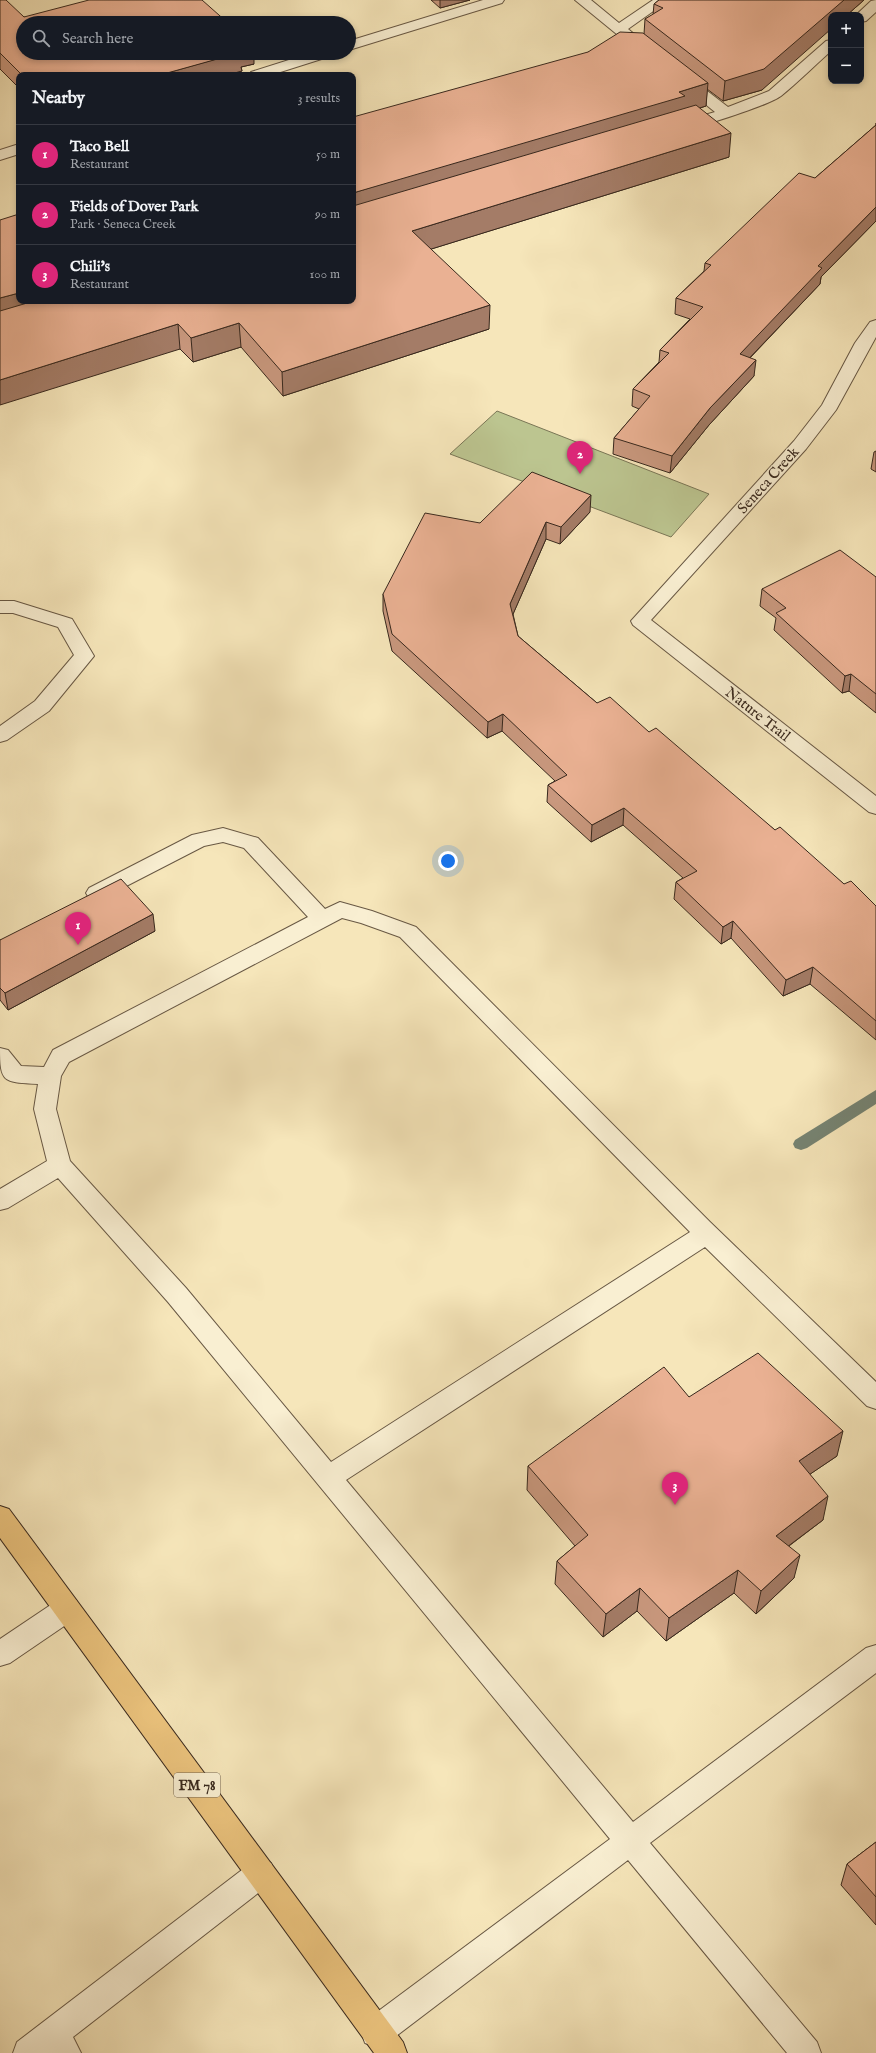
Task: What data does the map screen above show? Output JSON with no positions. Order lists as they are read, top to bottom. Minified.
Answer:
{"streets":{"main road":["FM 78"],"street":["Seneca Creek","Nature Trail"]},"crossings":[["Seneca Creek","Nature Trail"]],"page":{"map_buttons":["+","−"],"search":"Search here","heading":["Nearby","3 results"],"list":[{"mark":"1","name":"Taco Bell","note":"Restaurant","value":"50 m"},{"mark":"2","name":"Fields of Dover Park","note":"Park · Seneca Creek","value":"90 m"},{"mark":"3","name":"Chili's","note":"Restaurant","value":"100 m"}],"pins":["2","1","3"]}}
